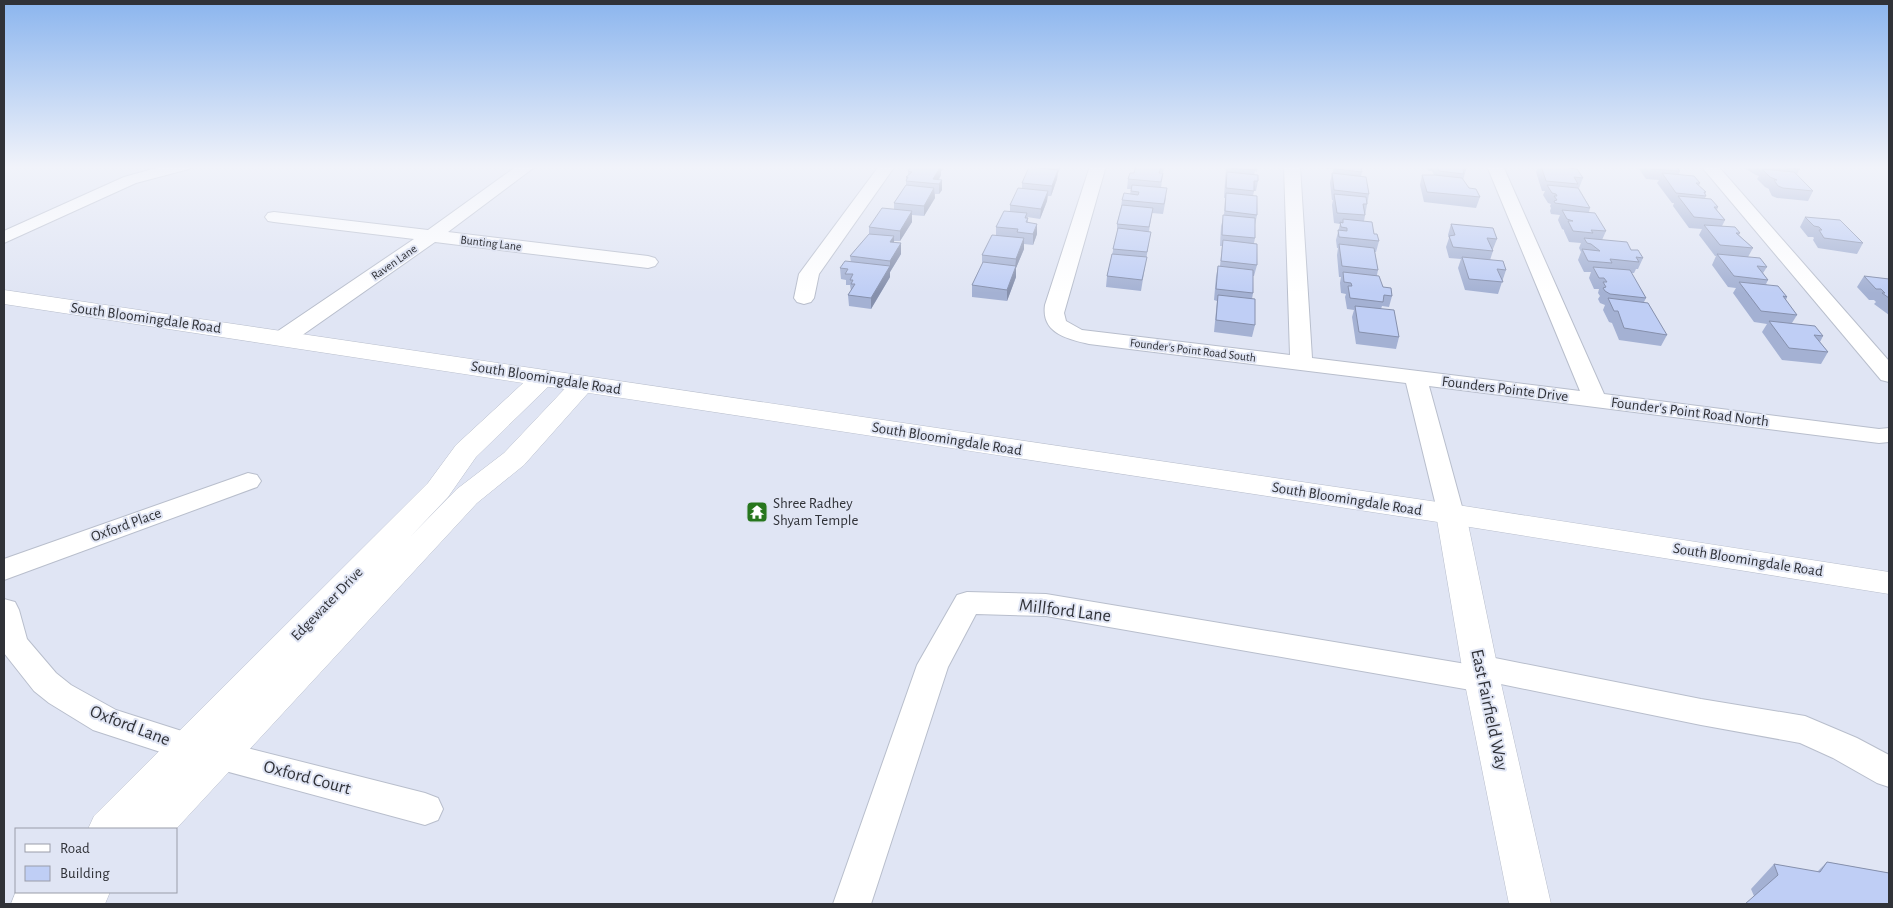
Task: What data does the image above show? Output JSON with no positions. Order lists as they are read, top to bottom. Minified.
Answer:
{"streets":{"main road":["South Bloomingdale Road","Edgewater Drive","East Fairfield Way"],"street":["Bunting Lane","Raven Lane","Founder's Point Road South","Founders Pointe Drive","Founder's Point Road North","Oxford Place","Millford Lane","Oxford Lane","Oxford Court"]},"crossings":[["Bunting Lane","Raven Lane"],["Raven Lane","South Bloomingdale Road"],["South Bloomingdale Road","Founders Pointe Drive"],["South Bloomingdale Road","Edgewater Drive"],["South Bloomingdale Road","East Fairfield Way"],["Founder's Point Road South","Founders Pointe Drive"],["Founders Pointe Drive","Founder's Point Road North"],["Founders Pointe Drive","East Fairfield Way"],["Edgewater Drive","Oxford Lane"],["Edgewater Drive","Oxford Court"],["Millford Lane","East Fairfield Way"],["Oxford Lane","Oxford Court"]],"places":{"temple":["Shree Radhey Shyam Temple"]},"legend":["Road","Building"]}
